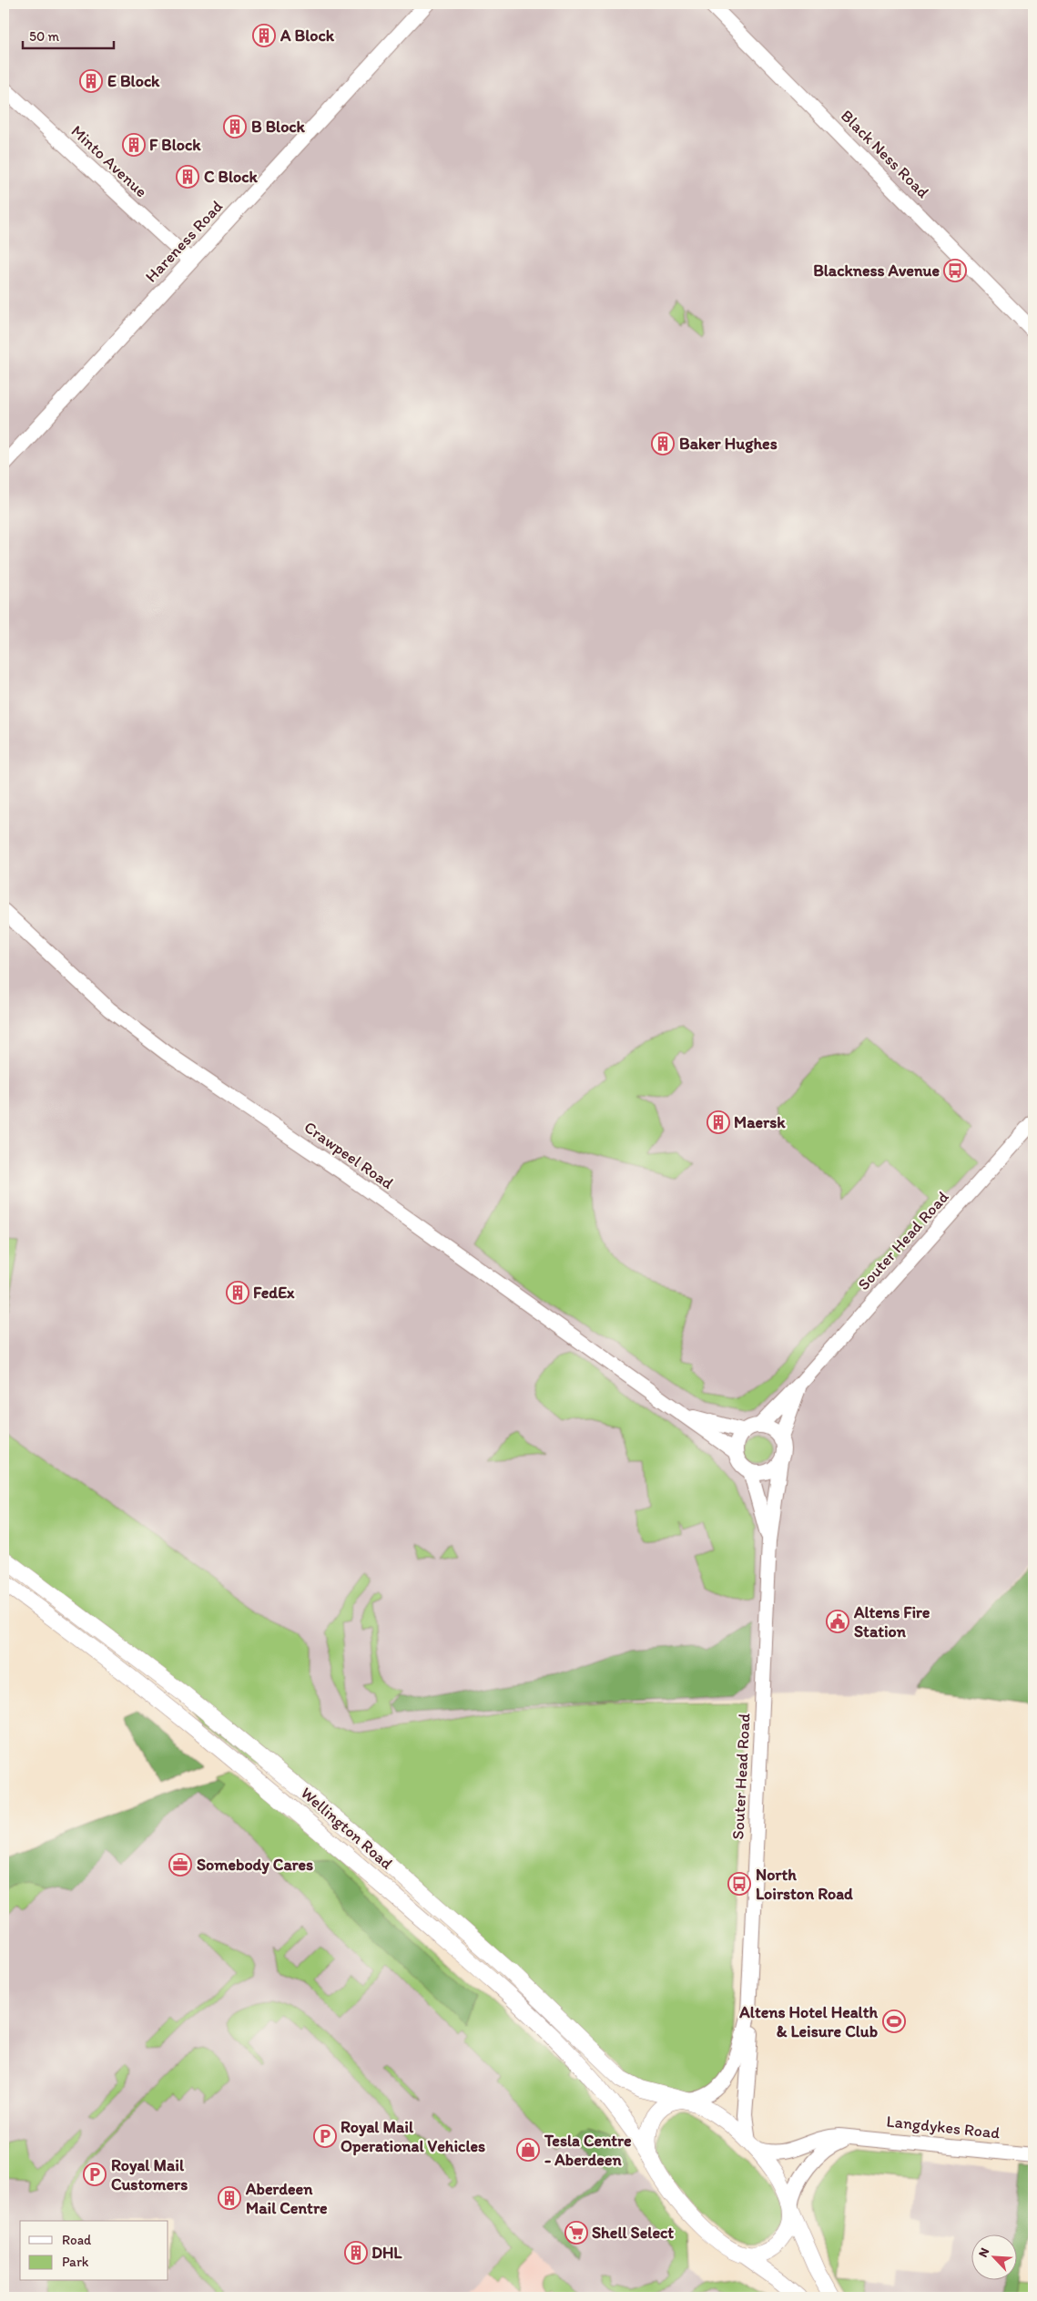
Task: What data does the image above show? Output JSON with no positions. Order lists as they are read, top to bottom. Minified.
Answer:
{"streets":{"main road":["Wellington Road"],"street":["Black Ness Road","Minto Avenue","Hareness Road","Crawpeel Road","Souter Head Road","Langdykes Road"]},"crossings":[["Minto Avenue","Hareness Road"],["Crawpeel Road","Souter Head Road"],["Souter Head Road","Wellington Road"],["Souter Head Road","Langdykes Road"],["Wellington Road","Langdykes Road"]],"places":{"building":["A Block","E Block","B Block","F Block","C Block","Baker Hughes","Maersk","FedEx","Aberdeen Mail Centre","DHL"],"bus stop":["Blackness Avenue","North Loirston Road"],"public building":["Altens Fire Station"],"office":["Somebody Cares"],"sports":["Altens Hotel Health & Leisure Club"],"parking":["Royal Mail Operational Vehicles","Royal Mail Customers"],"shop":["Tesla Centre - Aberdeen"],"supermarket":["Shell Select"]},"legend":["Road","Park"],"scale_bar":"50 m","north":"top left"}
